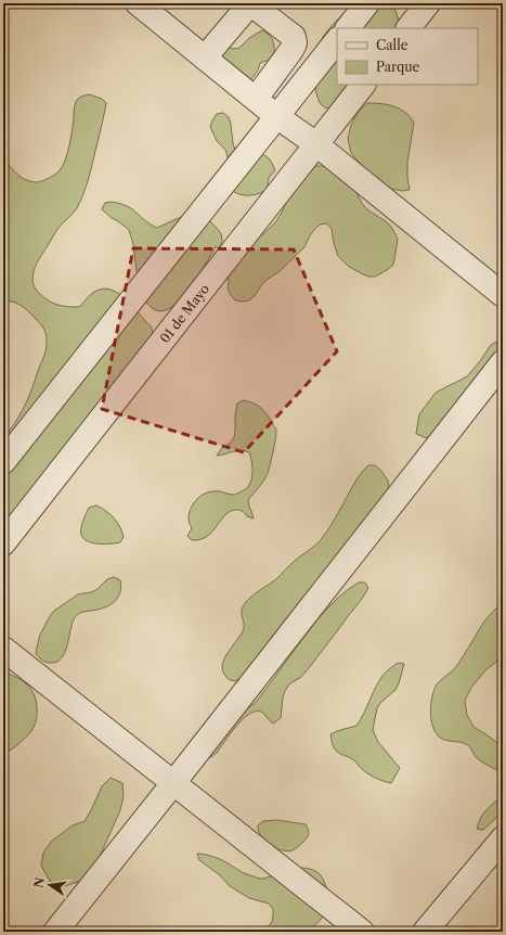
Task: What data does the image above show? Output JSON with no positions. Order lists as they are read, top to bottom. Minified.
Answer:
{"streets":{"street":["01 de Mayo"]},"legend":["Calle","Parque"],"north":"left"}
